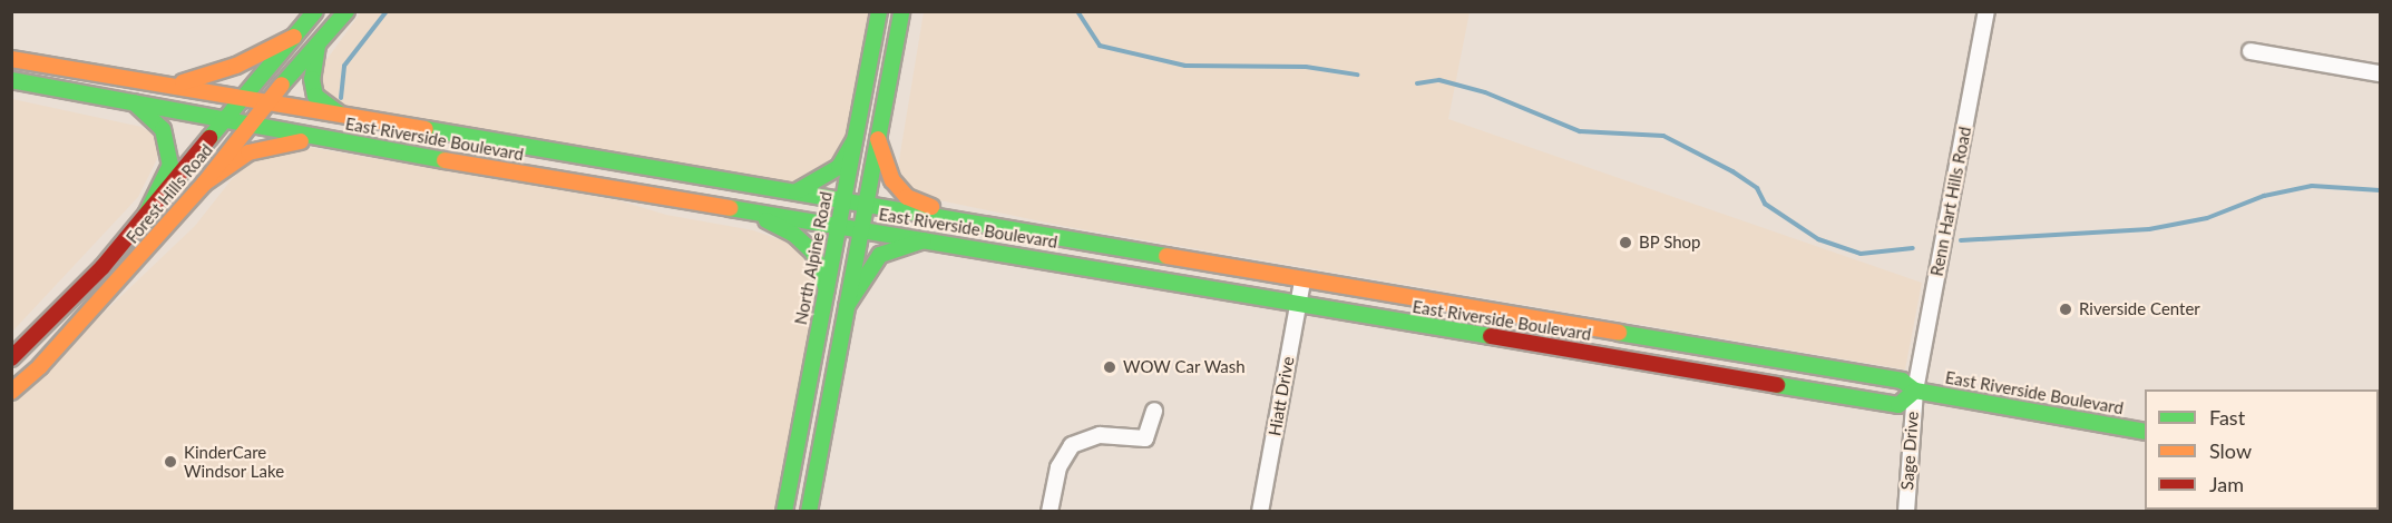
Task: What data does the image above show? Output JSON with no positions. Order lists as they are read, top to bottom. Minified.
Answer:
{"streets":{"main road":["East Riverside Boulevard","Forest Hills Road","North Alpine Road"],"street":["Renn Hart Hills Road","Hiatt Drive","Sage Drive"]},"crossings":[["East Riverside Boulevard","Forest Hills Road"],["East Riverside Boulevard","Renn Hart Hills Road"],["East Riverside Boulevard","North Alpine Road"],["East Riverside Boulevard","Hiatt Drive"],["East Riverside Boulevard","Sage Drive"],["Renn Hart Hills Road","Sage Drive"]],"places":["BP Shop","Riverside Center","WOW Car Wash","KinderCare Windsor Lake"],"legend":["Fast","Slow","Jam"]}
